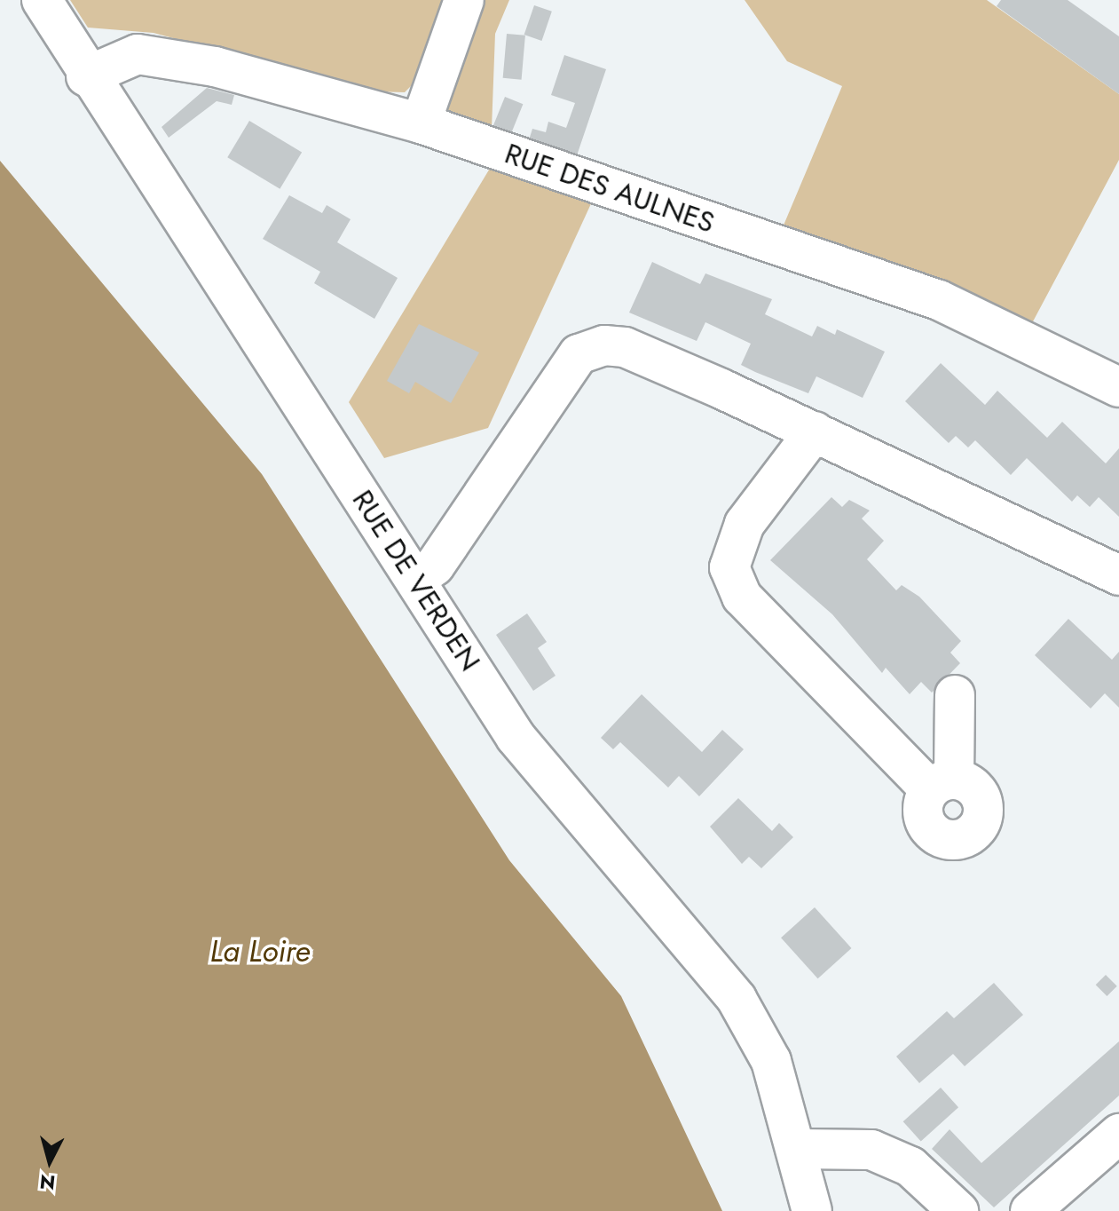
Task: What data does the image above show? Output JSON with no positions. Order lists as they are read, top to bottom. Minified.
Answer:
{"streets":{"street":["RUE DES AULNES","RUE DE VERDEN"]},"crossings":[["RUE DES AULNES","RUE DE VERDEN"]],"water":["La Loire"],"north":"bottom"}
